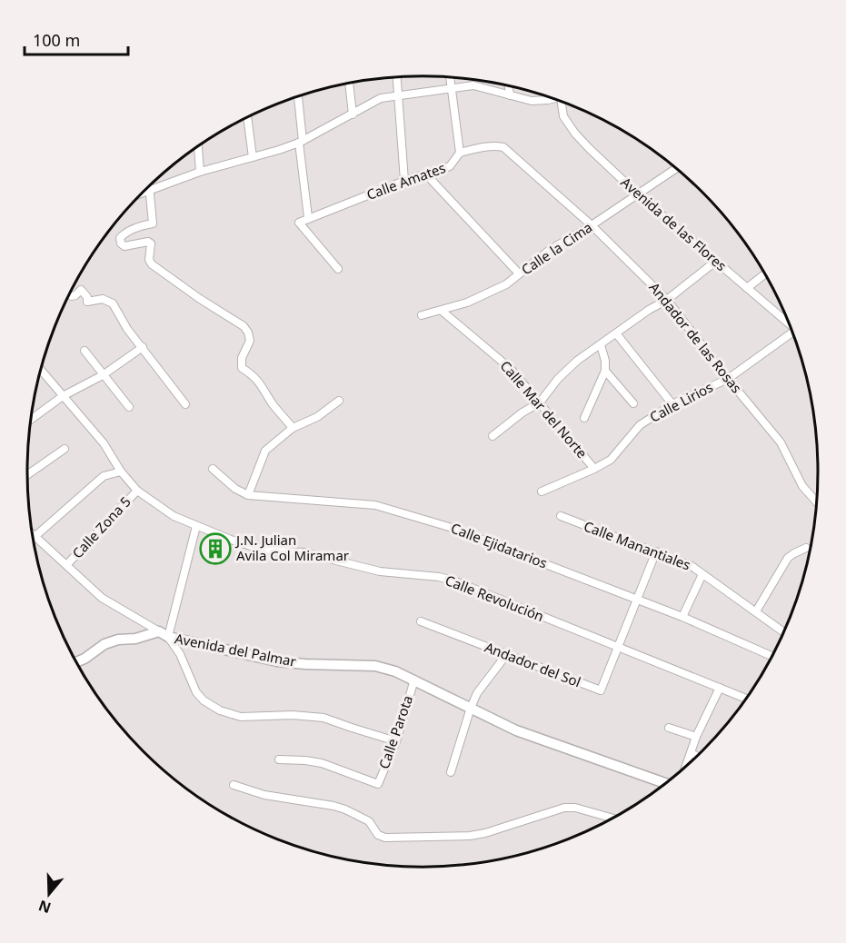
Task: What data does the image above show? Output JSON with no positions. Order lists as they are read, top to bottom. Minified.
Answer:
{"streets":{"street":["Calle Amates","Avenida de las Flores","Calle la Cima","Andador de las Rosas","Calle Lirios","Calle Mar del Norte","Calle Zona 5","Calle Ejidatarios","Calle Manantiales","Calle Revolución","Avenida del Palmar","Andador del Sol","Calle Parota"]},"crossings":[["Calle Amates","Andador de las Rosas"],["Avenida de las Flores","Calle la Cima"],["Calle la Cima","Andador de las Rosas"],["Calle la Cima","Calle Mar del Norte"],["Andador de las Rosas","Calle Lirios"],["Calle Lirios","Calle Mar del Norte"],["Calle Zona 5","Calle Revolución"],["Calle Zona 5","Avenida del Palmar"],["Calle Revolución","Andador del Sol"],["Avenida del Palmar","Calle Parota"]],"places":{"building":["J.N. Julian Avila Col Miramar"]},"scale_bar":"100 m","north":"bottom"}
